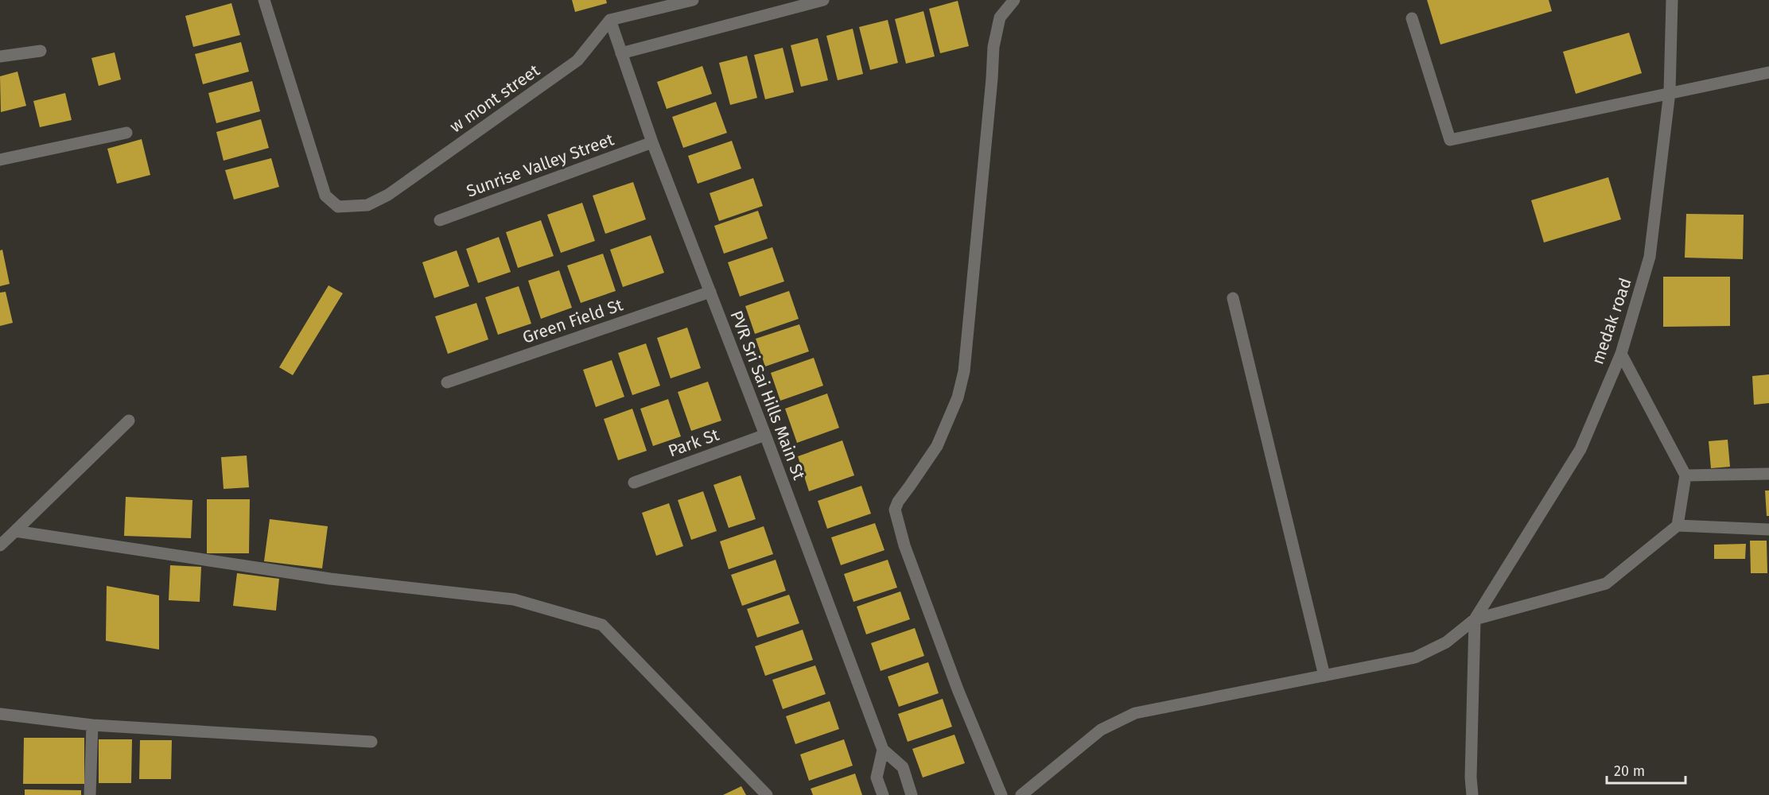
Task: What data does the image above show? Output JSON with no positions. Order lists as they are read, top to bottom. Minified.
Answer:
{"streets":{"street":["w mont street","Sunrise Valley Street","Green Field St","medak road","PVR Sri Sai Hills Main St","Park St"]},"crossings":[["w mont street","PVR Sri Sai Hills Main St"],["Sunrise Valley Street","PVR Sri Sai Hills Main St"],["Green Field St","PVR Sri Sai Hills Main St"],["PVR Sri Sai Hills Main St","Park St"]],"scale_bar":"20 m"}
